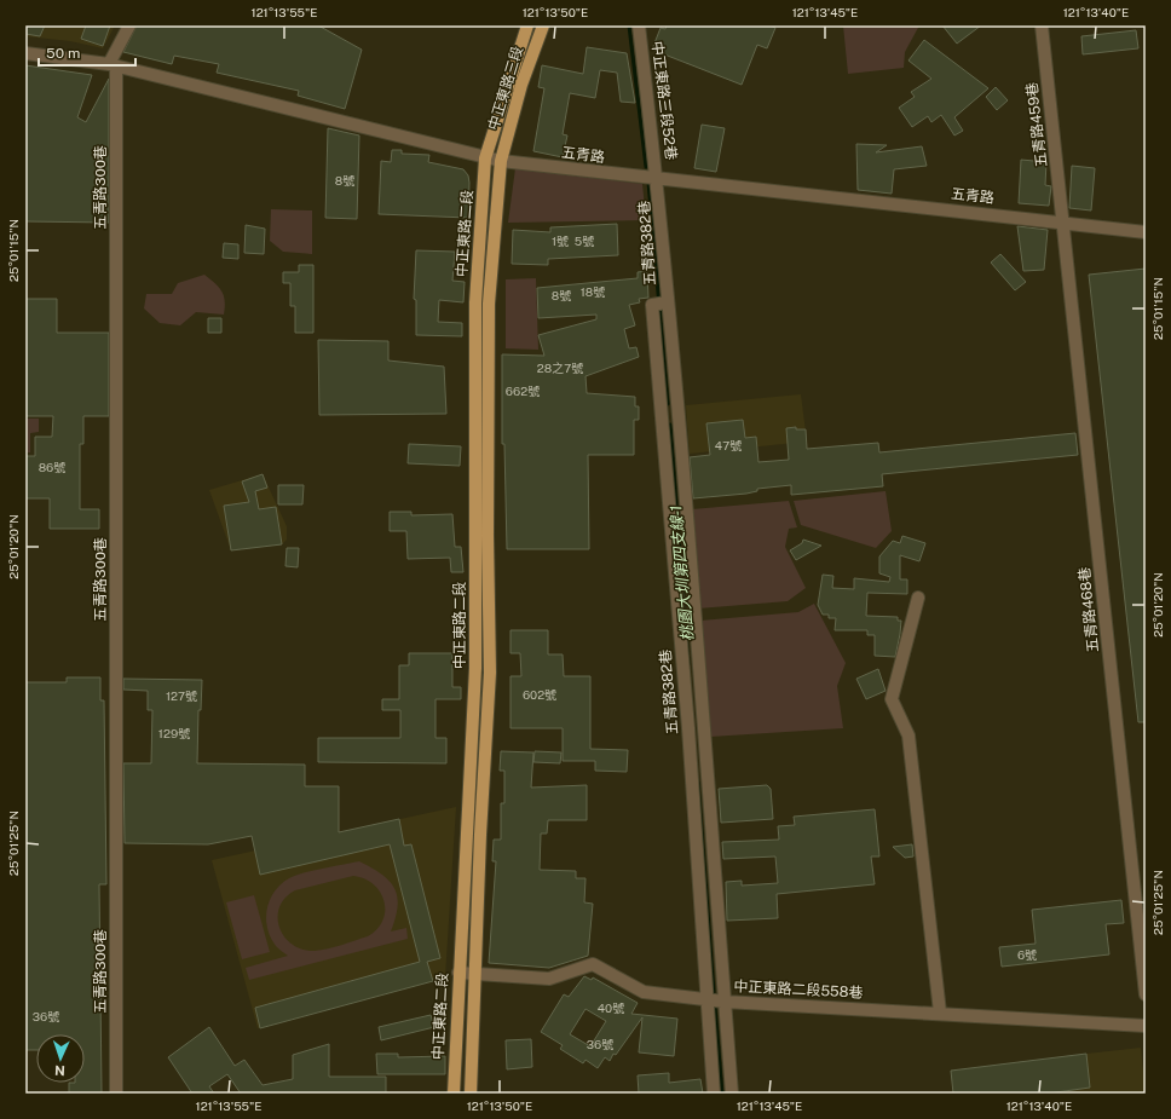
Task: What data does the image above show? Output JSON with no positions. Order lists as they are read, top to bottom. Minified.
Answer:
{"streets":{"main road":["中正東路三段","中正東路二段"],"street":["中正東路三段52巷","五青路459巷","五青路","五青路300巷","五青路382巷","五青路468巷","中正東路二段558巷"]},"crossings":[["中正東路三段","五青路"],["中正東路三段","中正東路二段"],["中正東路三段52巷","五青路"],["中正東路三段52巷","五青路382巷"],["五青路459巷","五青路"],["五青路459巷","五青路468巷"],["五青路","五青路300巷"],["五青路","中正東路二段"],["五青路","五青路382巷"],["五青路","五青路468巷"],["中正東路二段","中正東路二段558巷"],["五青路382巷","中正東路二段558巷"]],"water":["桃園大圳第四支線-1"],"house_numbers":["8號","1號","5號","18號","8號","28之7號","662號","47號","86號","602號","127號","129號","6號","40號","36號","36號"],"scale_bar":"50 m","north":"bottom","coordinates":["121°13'55\"E","121°13'50\"E","121°13'45\"E","121°13'40\"E","25°01'15\"N","25°01'20\"N","25°01'25\"N"]}
